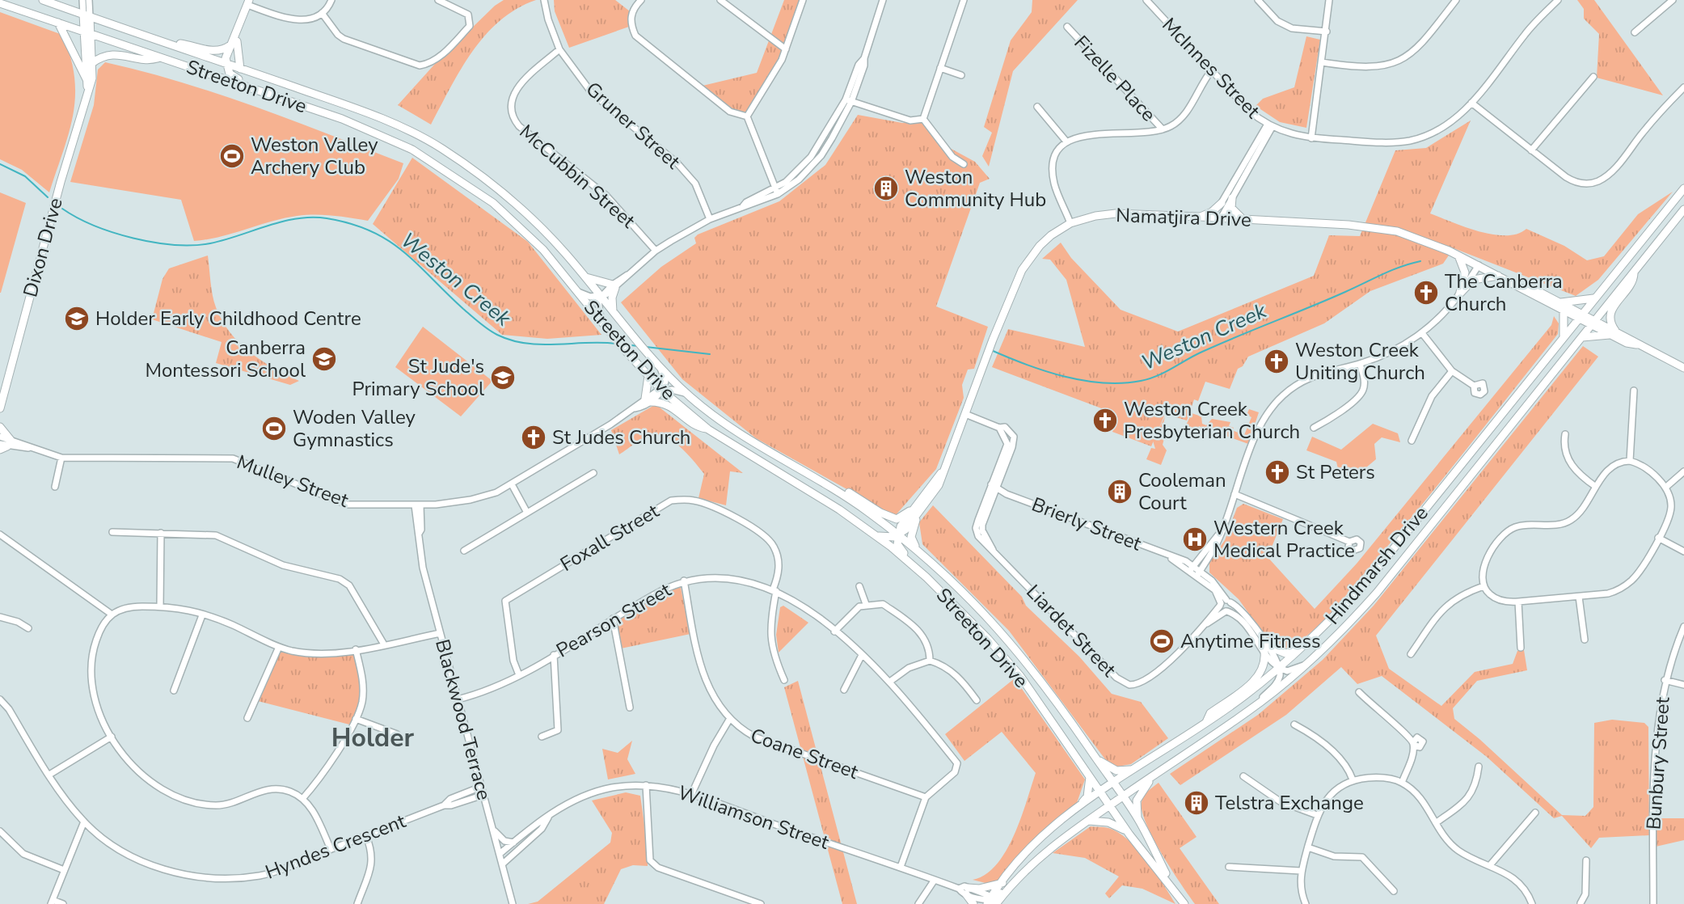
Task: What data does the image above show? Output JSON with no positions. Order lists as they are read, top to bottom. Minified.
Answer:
{"streets":{"main road":["Streeton Drive","Namatjira Drive","Dixon Drive","Hindmarsh Drive"],"street":["McInnes Street","Fizelle Place","Gruner Street","McCubbin Street","Mulley Street","Brierly Street","Foxall Street","Pearson Street","Liardet Street","Blackwood Terrace","Coane Street","Bunbury Street","Williamson Street","Hyndes Crescent"]},"crossings":[["Streeton Drive","Namatjira Drive"],["Streeton Drive","Dixon Drive"],["Streeton Drive","Mulley Street"],["Streeton Drive","Hindmarsh Drive"],["Gruner Street","McCubbin Street"],["Namatjira Drive","Hindmarsh Drive"],["Namatjira Drive","Liardet Street"],["Mulley Street","Blackwood Terrace"],["Brierly Street","Hindmarsh Drive"],["Brierly Street","Liardet Street"],["Foxall Street","Pearson Street"],["Hindmarsh Drive","Williamson Street"],["Pearson Street","Blackwood Terrace"],["Pearson Street","Coane Street"],["Pearson Street","Williamson Street"],["Blackwood Terrace","Williamson Street"],["Blackwood Terrace","Hyndes Crescent"]],"districts":["Holder"],"water":["Weston Creek"],"places":{"sports":["Weston Valley Archery Club","Woden Valley Gymnastics","Anytime Fitness"],"building":["Weston Community Hub","Cooleman Court","Telstra Exchange"],"church":["The Canberra Church","Weston Creek Uniting Church","Weston Creek Presbyterian Church","St Judes Church","St Peters"],"school or university":["Holder Early Childhood Centre","Canberra Montessori School","St Jude's Primary School"],"hospital":["Western Creek Medical Practice"]}}
